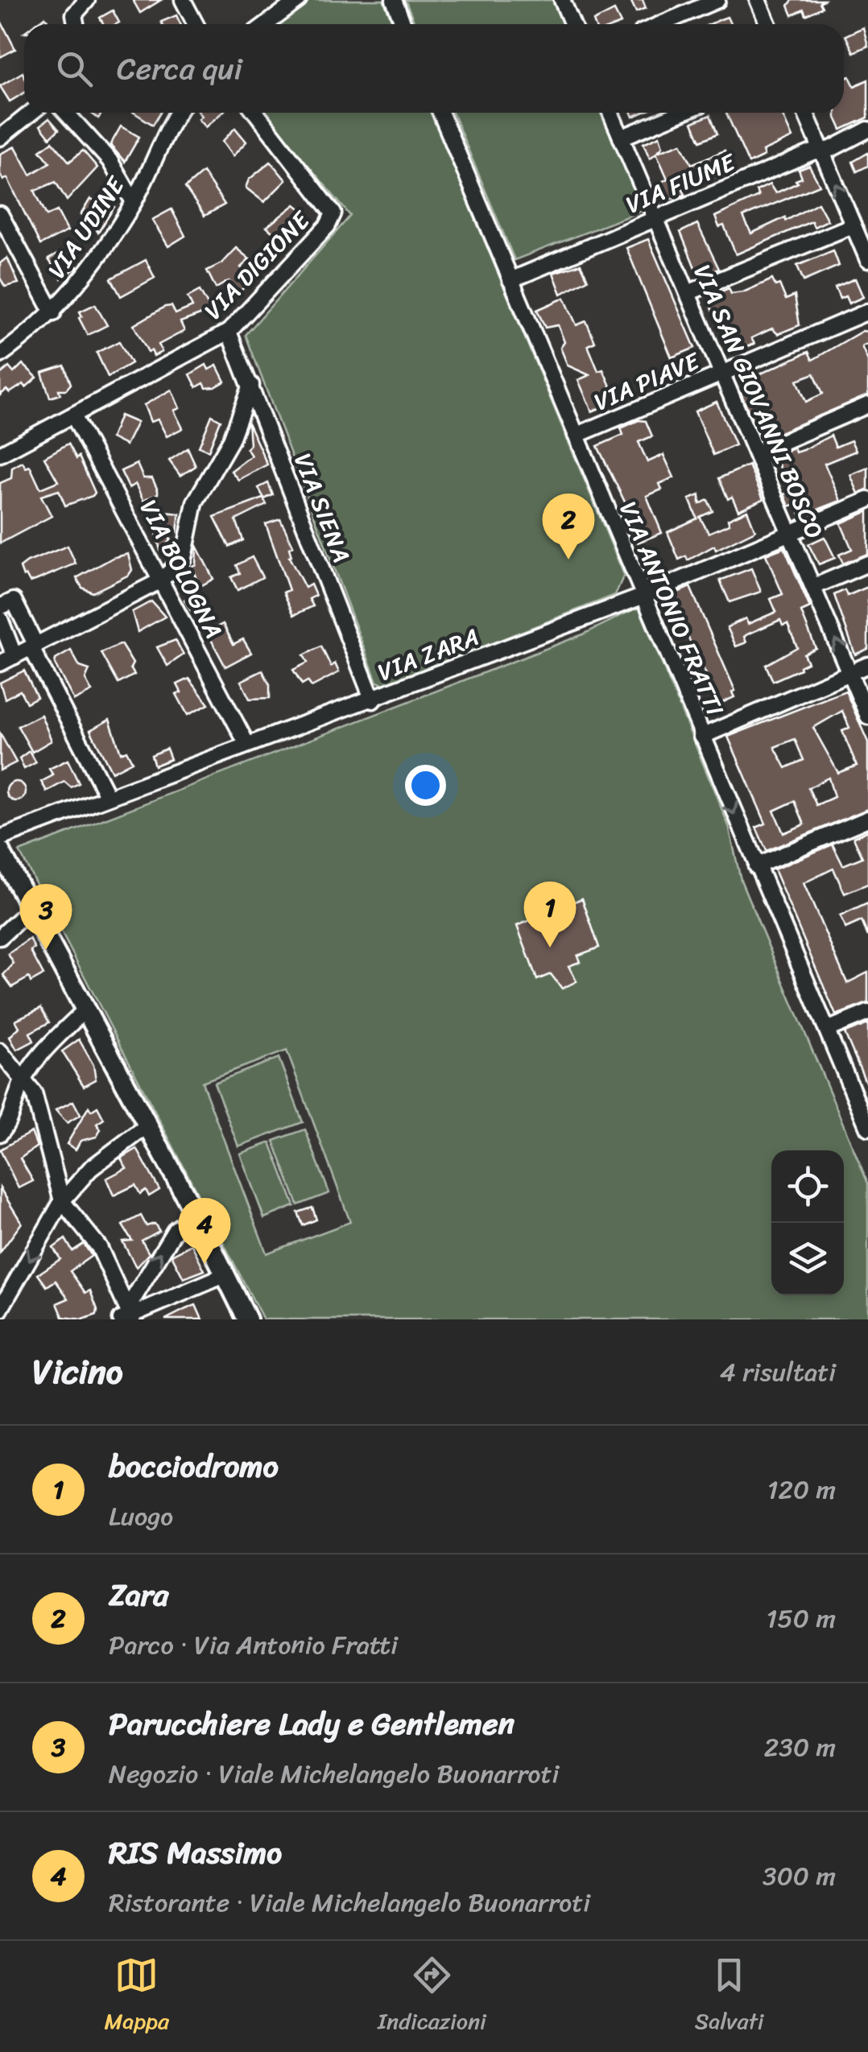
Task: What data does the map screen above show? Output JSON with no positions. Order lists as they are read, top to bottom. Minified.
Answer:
{"streets":{"street":["VIA FIUME","VIA UDINE","VIA DIGIONE","VIA PIAVE","VIA SAN GIOVANNI BOSCO","VIA SIENA","VIA BOLOGNA","VIA ANTONIO FRATTI","VIA ZARA"]},"crossings":[["VIA FIUME","VIA SAN GIOVANNI BOSCO"],["VIA FIUME","VIA ANTONIO FRATTI"],["VIA DIGIONE","VIA SIENA"],["VIA DIGIONE","VIA BOLOGNA"],["VIA PIAVE","VIA SAN GIOVANNI BOSCO"],["VIA PIAVE","VIA ANTONIO FRATTI"],["VIA SAN GIOVANNI BOSCO","VIA ZARA"],["VIA SIENA","VIA ZARA"],["VIA BOLOGNA","VIA ZARA"],["VIA ANTONIO FRATTI","VIA ZARA"]],"page":{"search":"Cerca qui","pins":["2","1","3","4"],"heading":["Vicino","4 risultati"],"list":[{"mark":"1","name":"bocciodromo","note":"Luogo","value":"120 m"},{"mark":"2","name":"Zara","note":"Parco · Via Antonio Fratti","value":"150 m"},{"mark":"3","name":"Parucchiere Lady e Gentlemen","note":"Negozio · Viale Michelangelo Buonarroti","value":"230 m"},{"mark":"4","name":"RIS Massimo","note":"Ristorante · Viale Michelangelo Buonarroti","value":"300 m"}],"nav":["Mappa","Indicazioni","Salvati"]}}
